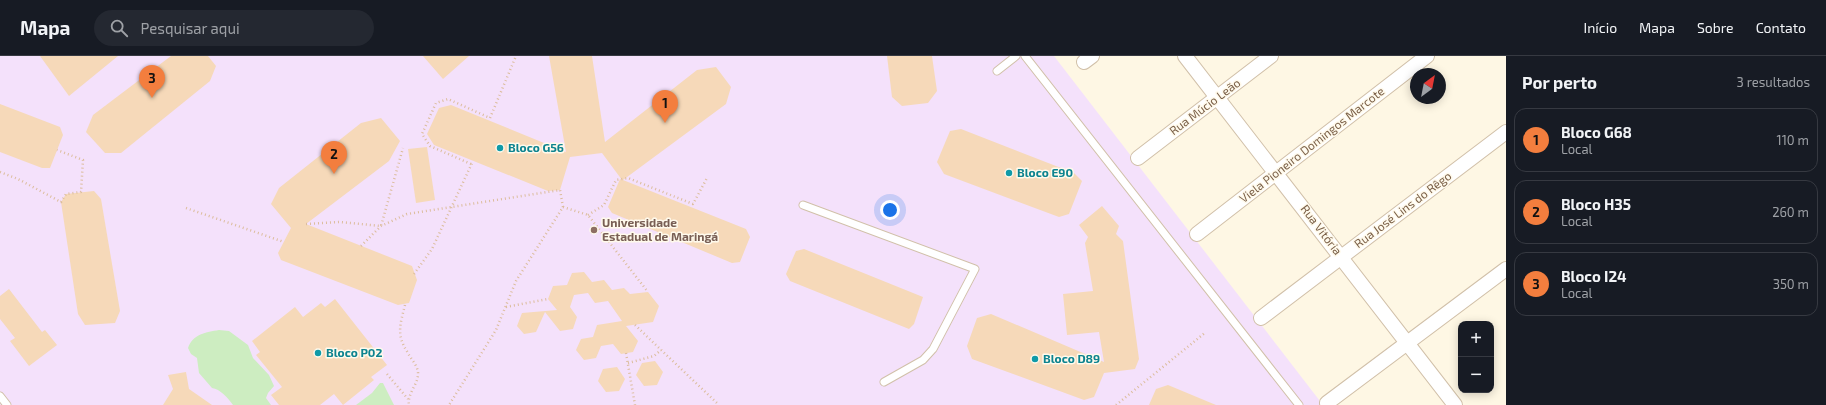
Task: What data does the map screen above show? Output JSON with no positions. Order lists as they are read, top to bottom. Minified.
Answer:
{"streets":{"street":["Rua Múcio Leão","Viela Pioneiro Domingos Marcote","Rua José Lins do Rêgo","Rua Vitória"]},"crossings":[["Rua Múcio Leão","Rua Vitória"],["Viela Pioneiro Domingos Marcote","Rua Vitória"],["Rua José Lins do Rêgo","Rua Vitória"]],"places":["Bloco G56","Bloco E90","Universidade Estadual de Maringá","Bloco P02","Bloco D89"],"north":"top right","page":{"header":"Mapa","search":"Pesquisar aqui","nav":["Início","Mapa","Sobre","Contato"],"heading":["Por perto","3 resultados"],"pins":["3","1","2"],"list":[{"mark":"1","name":"Bloco G68","note":"Local","value":"110 m"},{"mark":"2","name":"Bloco H35","note":"Local","value":"260 m"},{"mark":"3","name":"Bloco I24","note":"Local","value":"350 m"}],"map_buttons":["+","−"]}}
